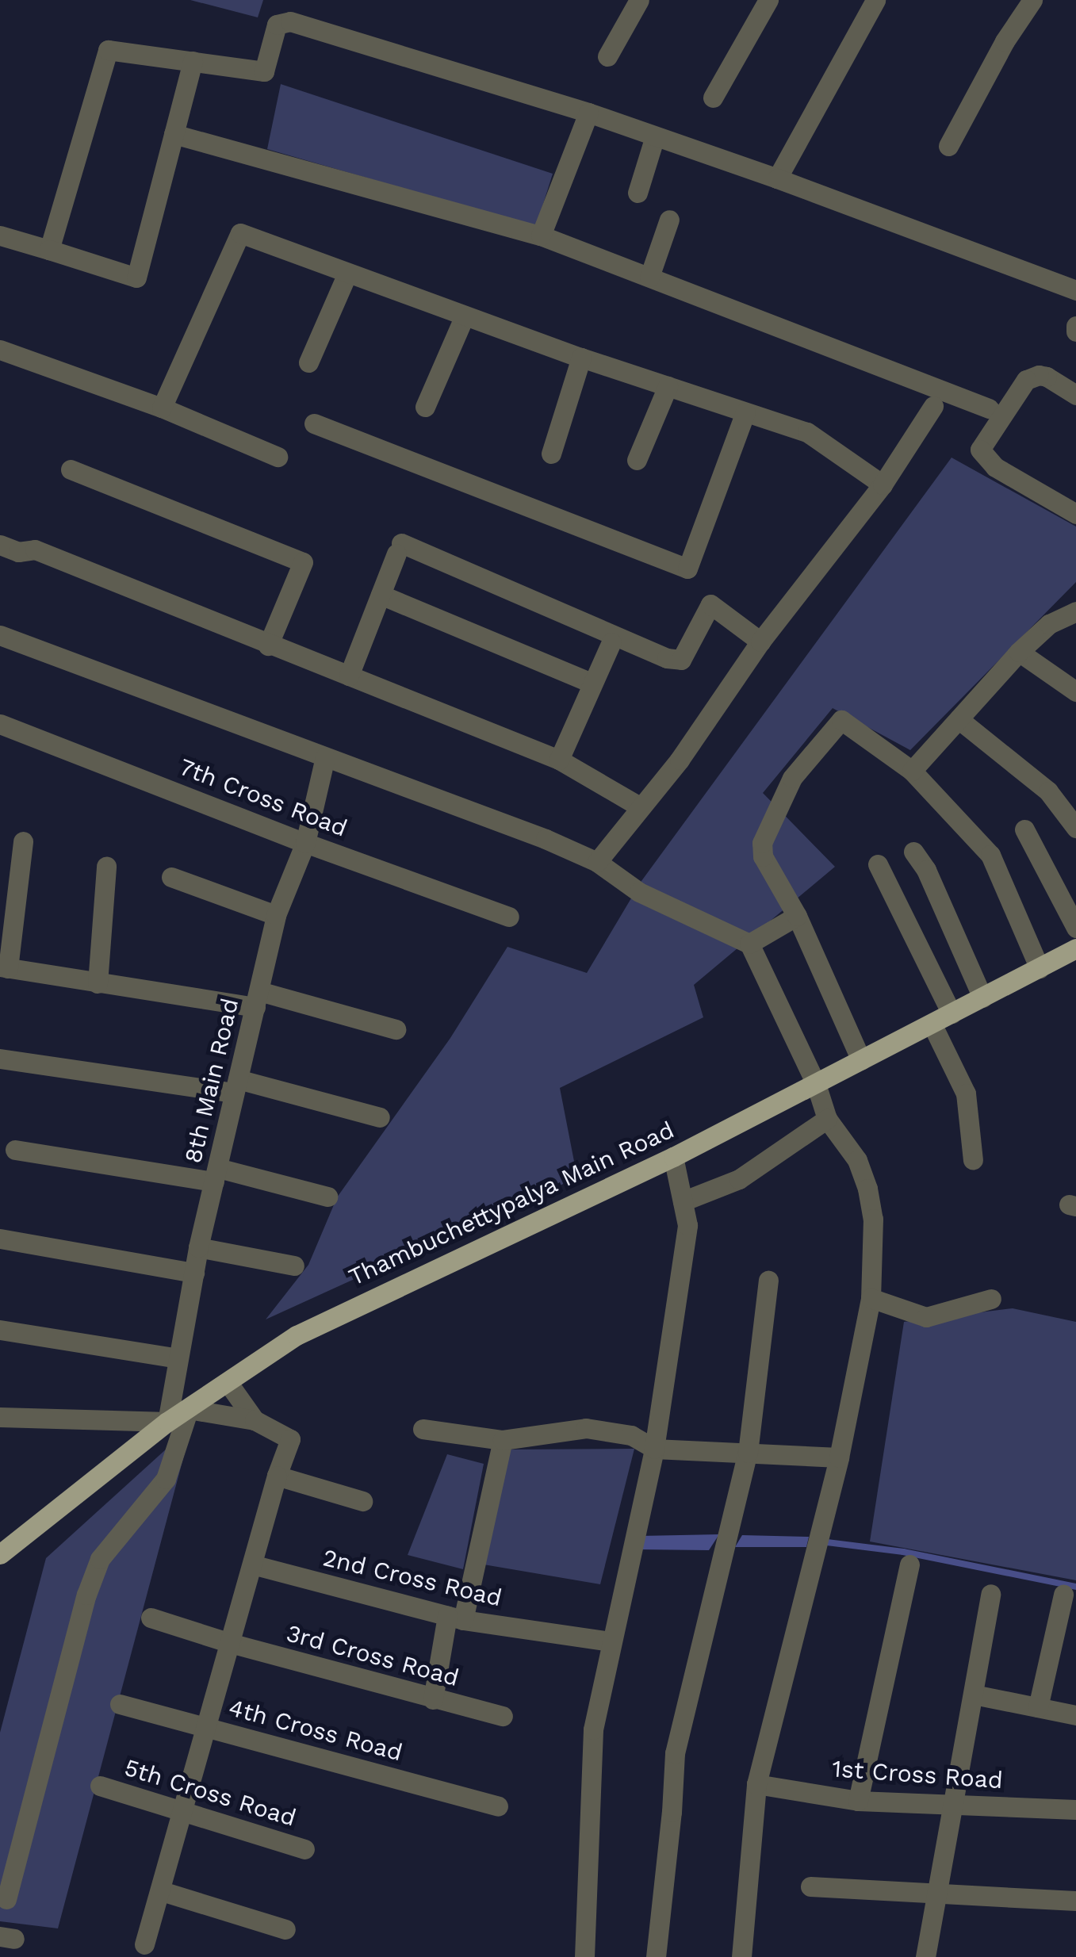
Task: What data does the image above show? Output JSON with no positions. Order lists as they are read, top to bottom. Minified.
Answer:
{"streets":{"main road":["Thambuchettypalya Main Road"],"street":["7th Cross Road","8th Main Road","2nd Cross Road","3rd Cross Road","4th Cross Road","1st Cross Road","5th Cross Road"]},"crossings":[["7th Cross Road","8th Main Road"],["8th Main Road","Thambuchettypalya Main Road"]]}
